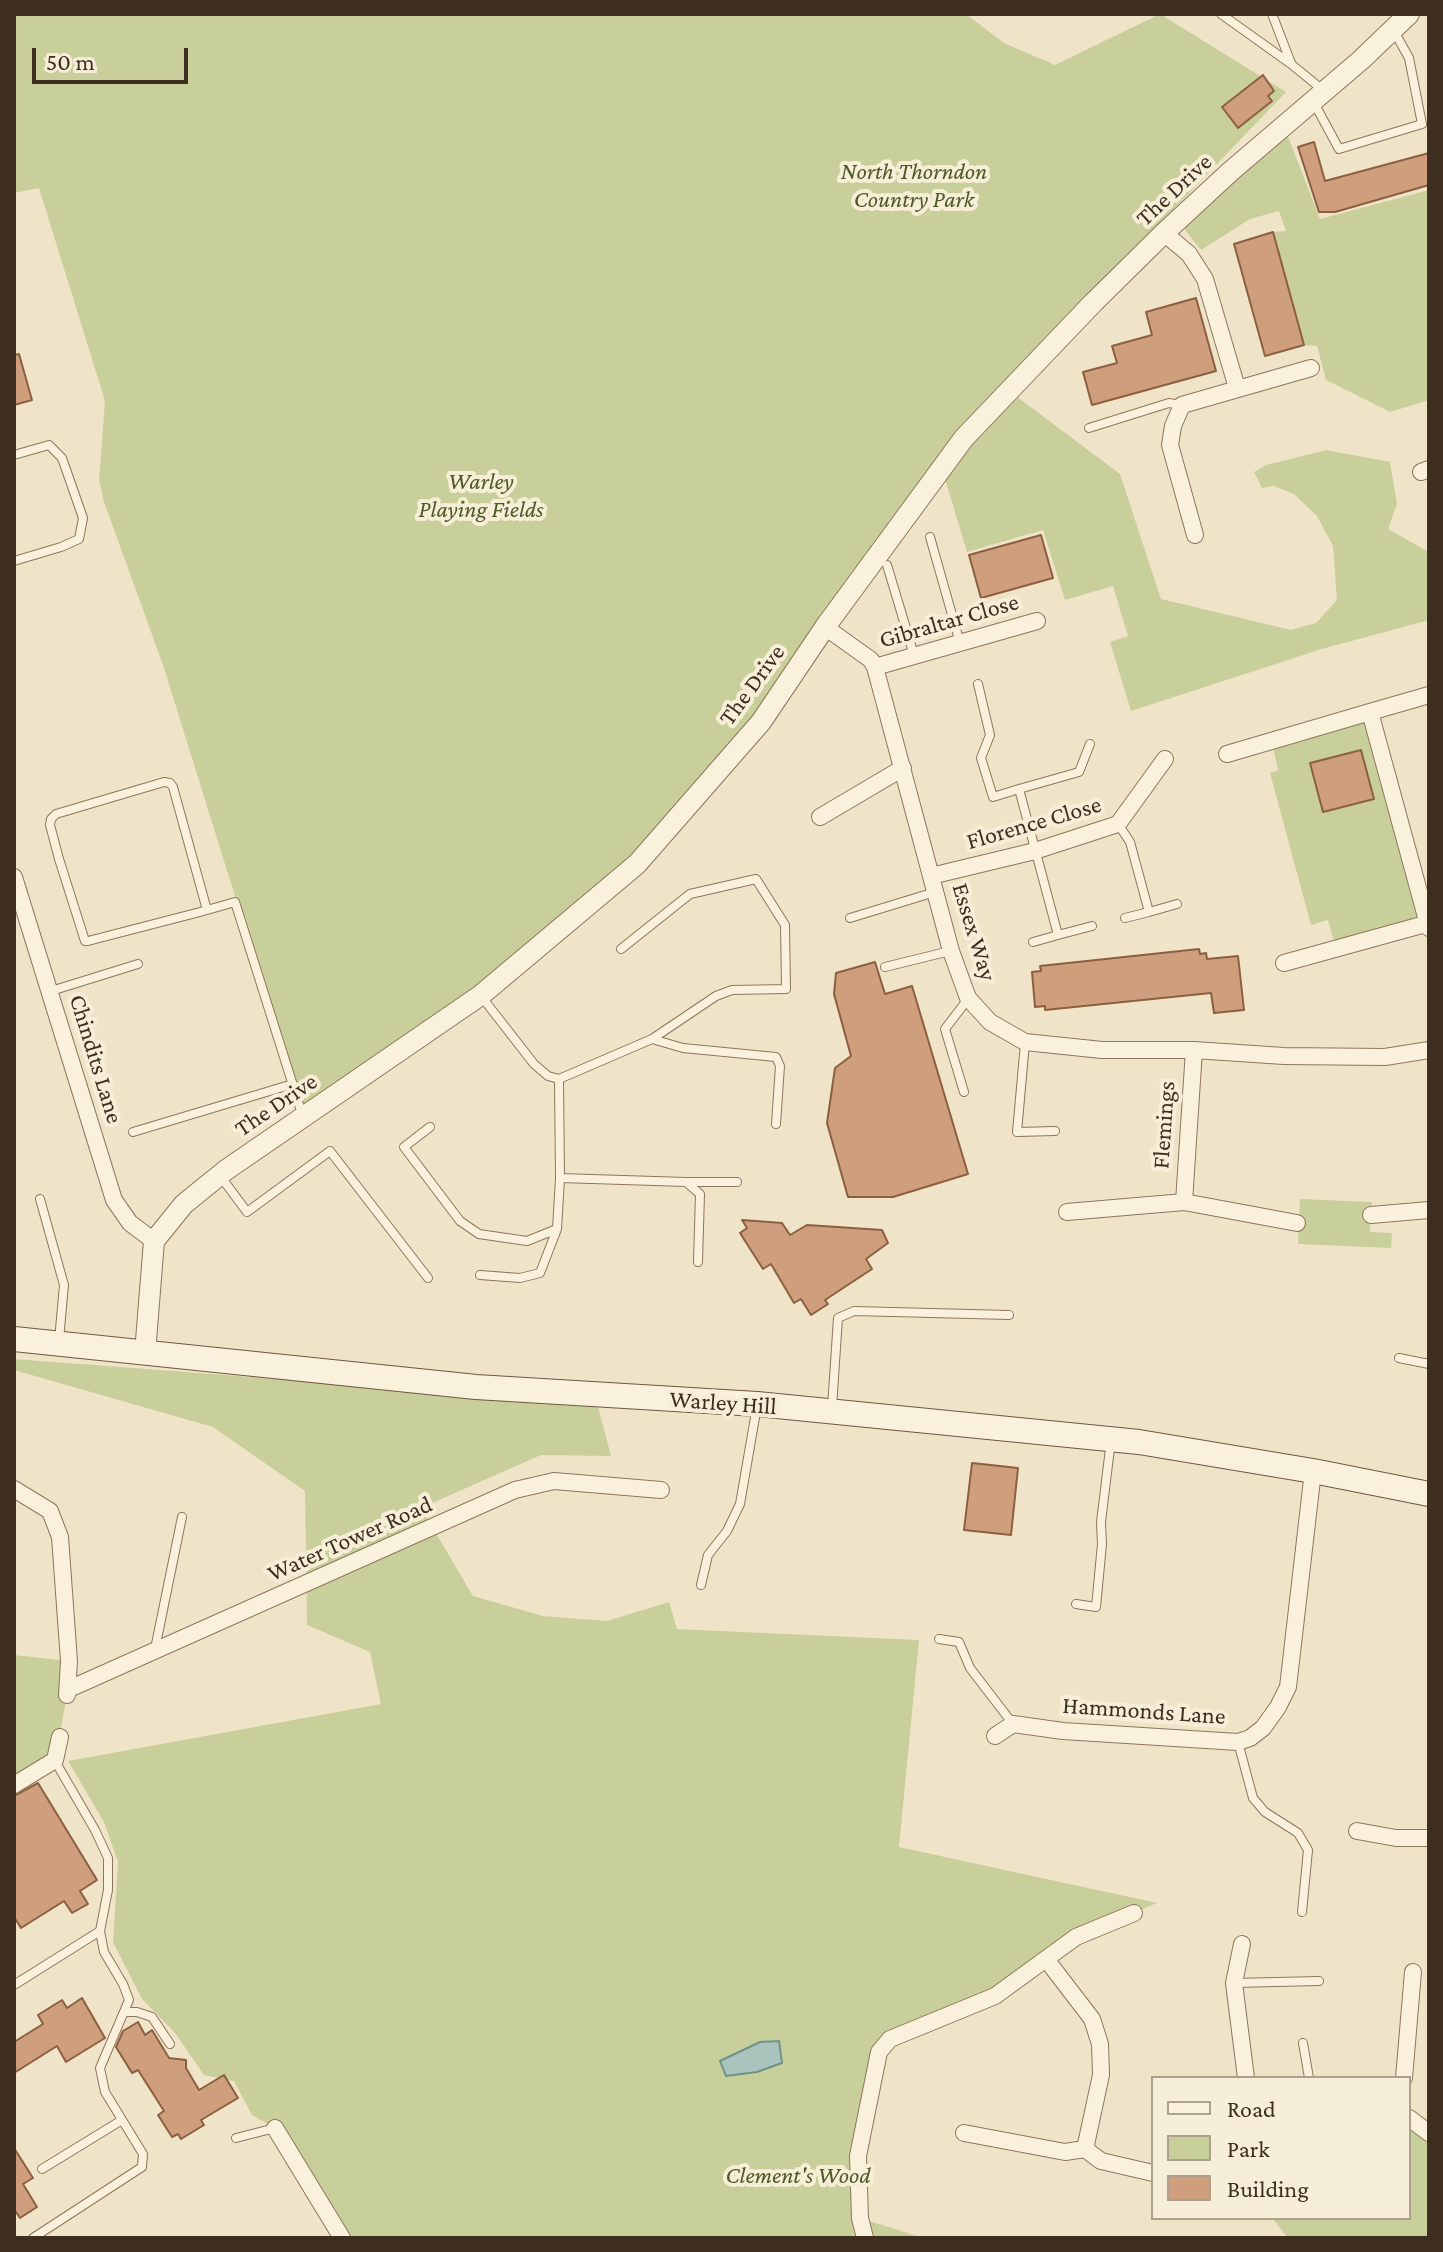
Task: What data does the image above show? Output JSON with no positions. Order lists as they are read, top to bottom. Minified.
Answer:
{"streets":{"main road":["Warley Hill"],"street":["The Drive","Gibraltar Close","Florence Close","Essex Way","Chindits Lane","Flemings","Water Tower Road","Hammonds Lane"]},"crossings":[["The Drive","Chindits Lane"],["Gibraltar Close","Essex Way"],["Florence Close","Essex Way"],["Essex Way","Flemings"],["Warley Hill","Hammonds Lane"]],"parks":["North Thorndon Country Park","Warley Playing Fields","Clement's Wood"],"legend":["Road","Park","Building"],"scale_bar":"50 m"}
